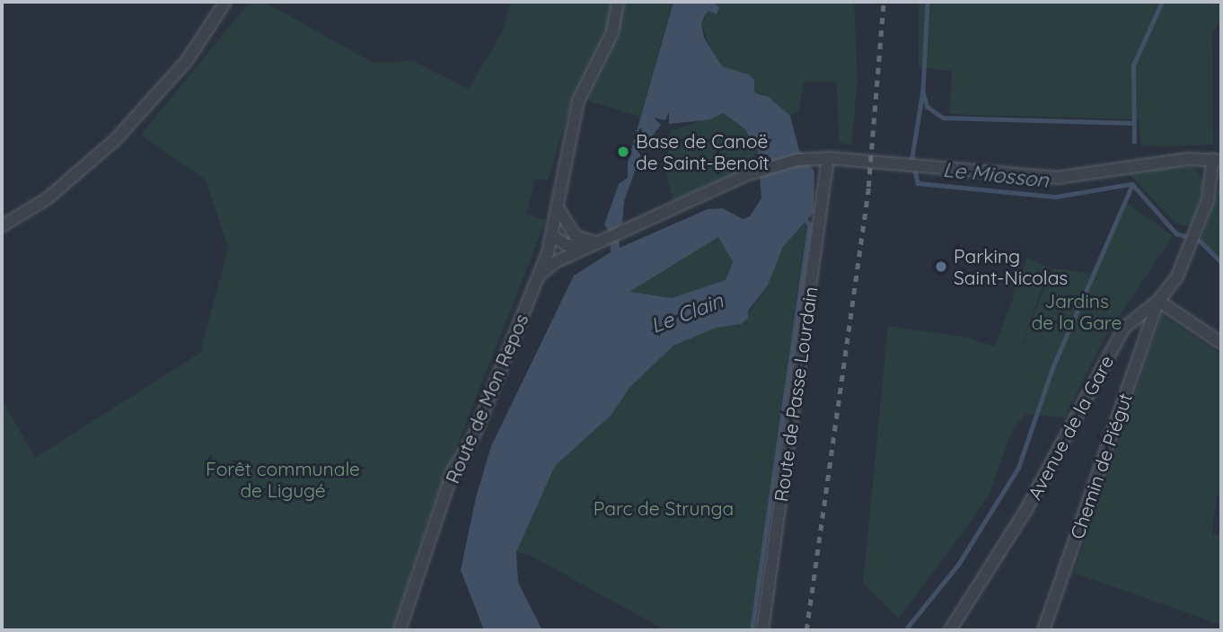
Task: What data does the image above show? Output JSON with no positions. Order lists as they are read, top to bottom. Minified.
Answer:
{"streets":{"street":["Route de Passe Lourdain","Route de Mon Repos","Avenue de la Gare","Chemin de Piégut"]},"crossings":[["Avenue de la Gare","Chemin de Piégut"]],"water":["Le Miosson","Le Clain"],"parks":["Jardins de la Gare","Forêt communale de Ligugé","Parc de Strunga"],"places":["Base de Canoë de Saint-Benoît","Parking Saint-Nicolas"]}
